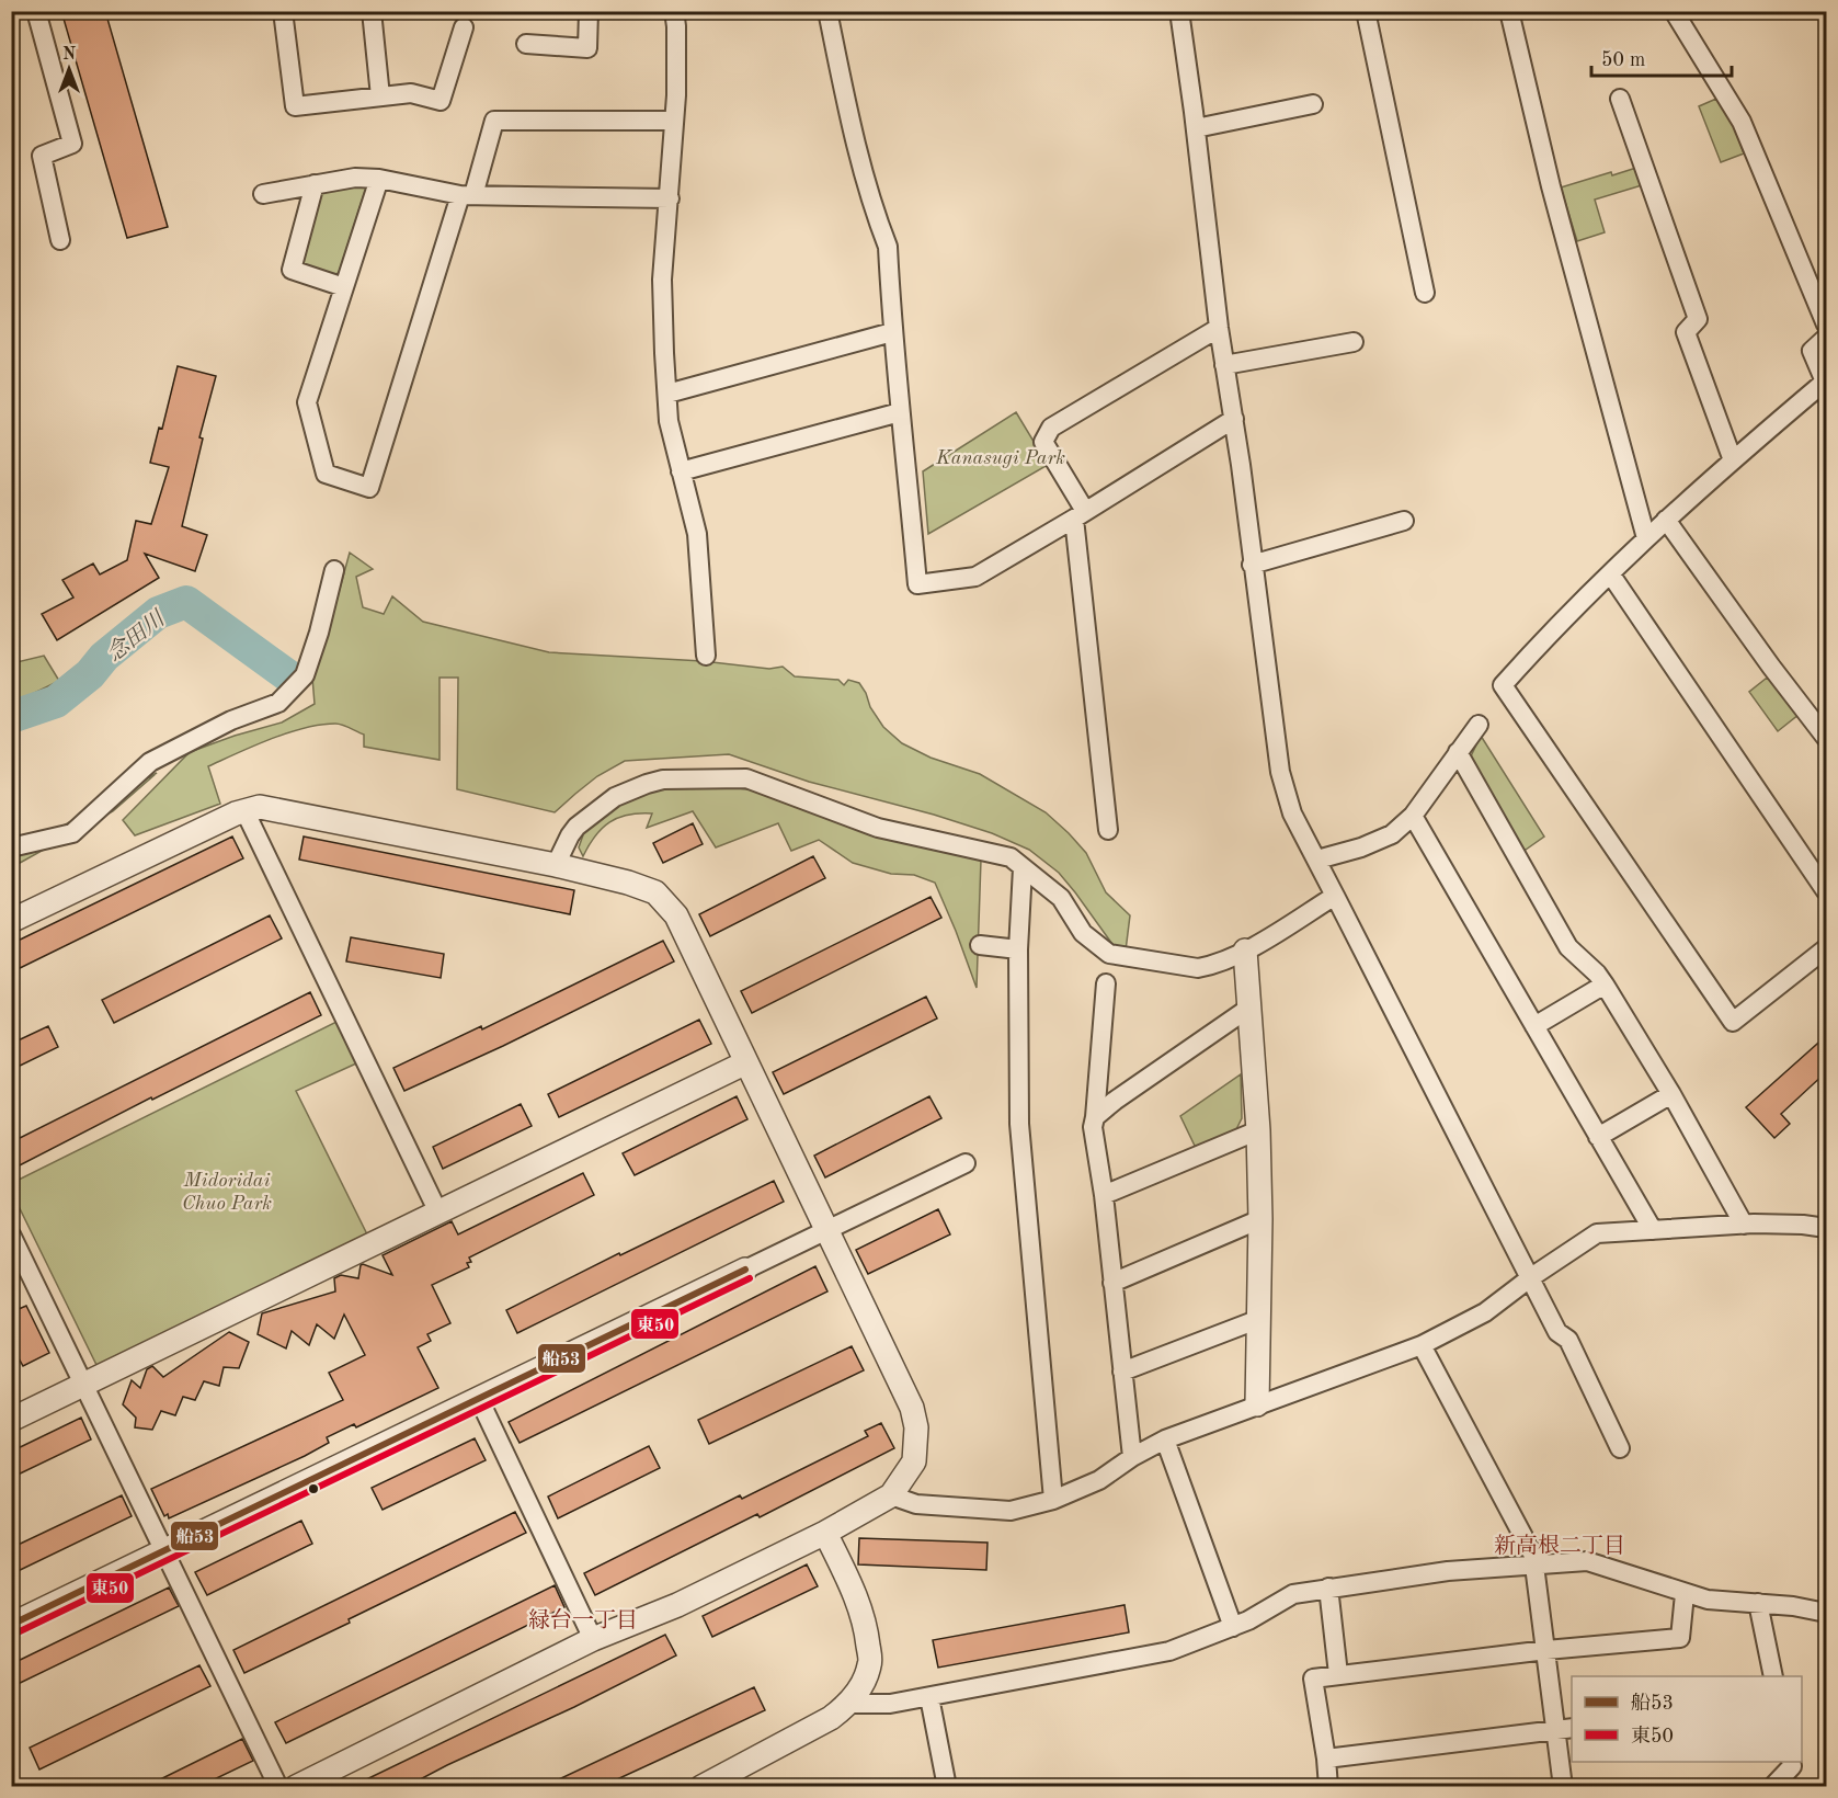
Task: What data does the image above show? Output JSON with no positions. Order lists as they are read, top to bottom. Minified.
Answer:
{"districts":["新高根二丁目","緑台一丁目"],"water":["念田川"],"parks":["Kanasugi Park","Midoridai Chuo Park"],"lines":["transit line 船53","transit line 東50"],"legend":["船53","東50"],"scale_bar":"50 m","north":"top"}
